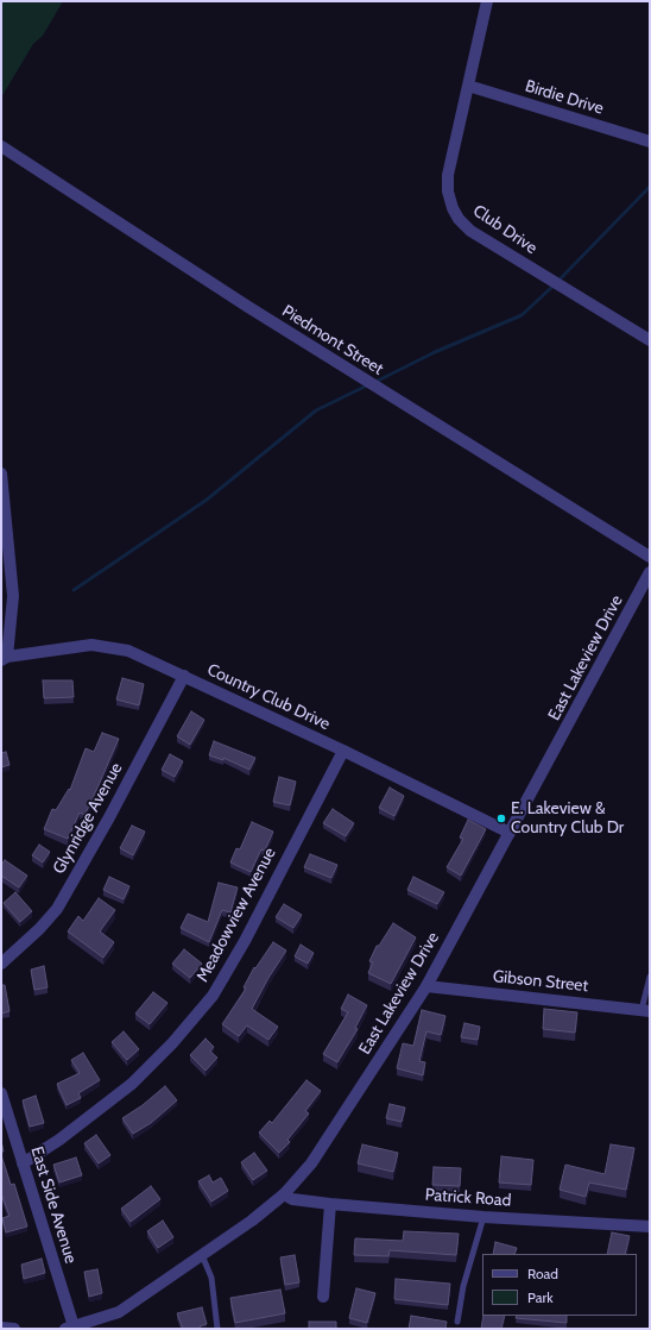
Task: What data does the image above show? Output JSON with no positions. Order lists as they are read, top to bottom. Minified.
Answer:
{"streets":{"street":["Birdie Drive","Club Drive","Piedmont Street","East Lakeview Drive","Country Club Drive","Glynridge Avenue","Meadowview Avenue","Gibson Street","Patrick Road","East Side Avenue"]},"crossings":[["Birdie Drive","Club Drive"],["East Lakeview Drive","Country Club Drive"],["East Lakeview Drive","Gibson Street"],["East Lakeview Drive","Patrick Road"],["East Lakeview Drive","East Side Avenue"],["Country Club Drive","Glynridge Avenue"],["Country Club Drive","Meadowview Avenue"],["Meadowview Avenue","East Side Avenue"]],"places":["E. Lakeview & Country Club Dr"],"legend":["Road","Park"]}
